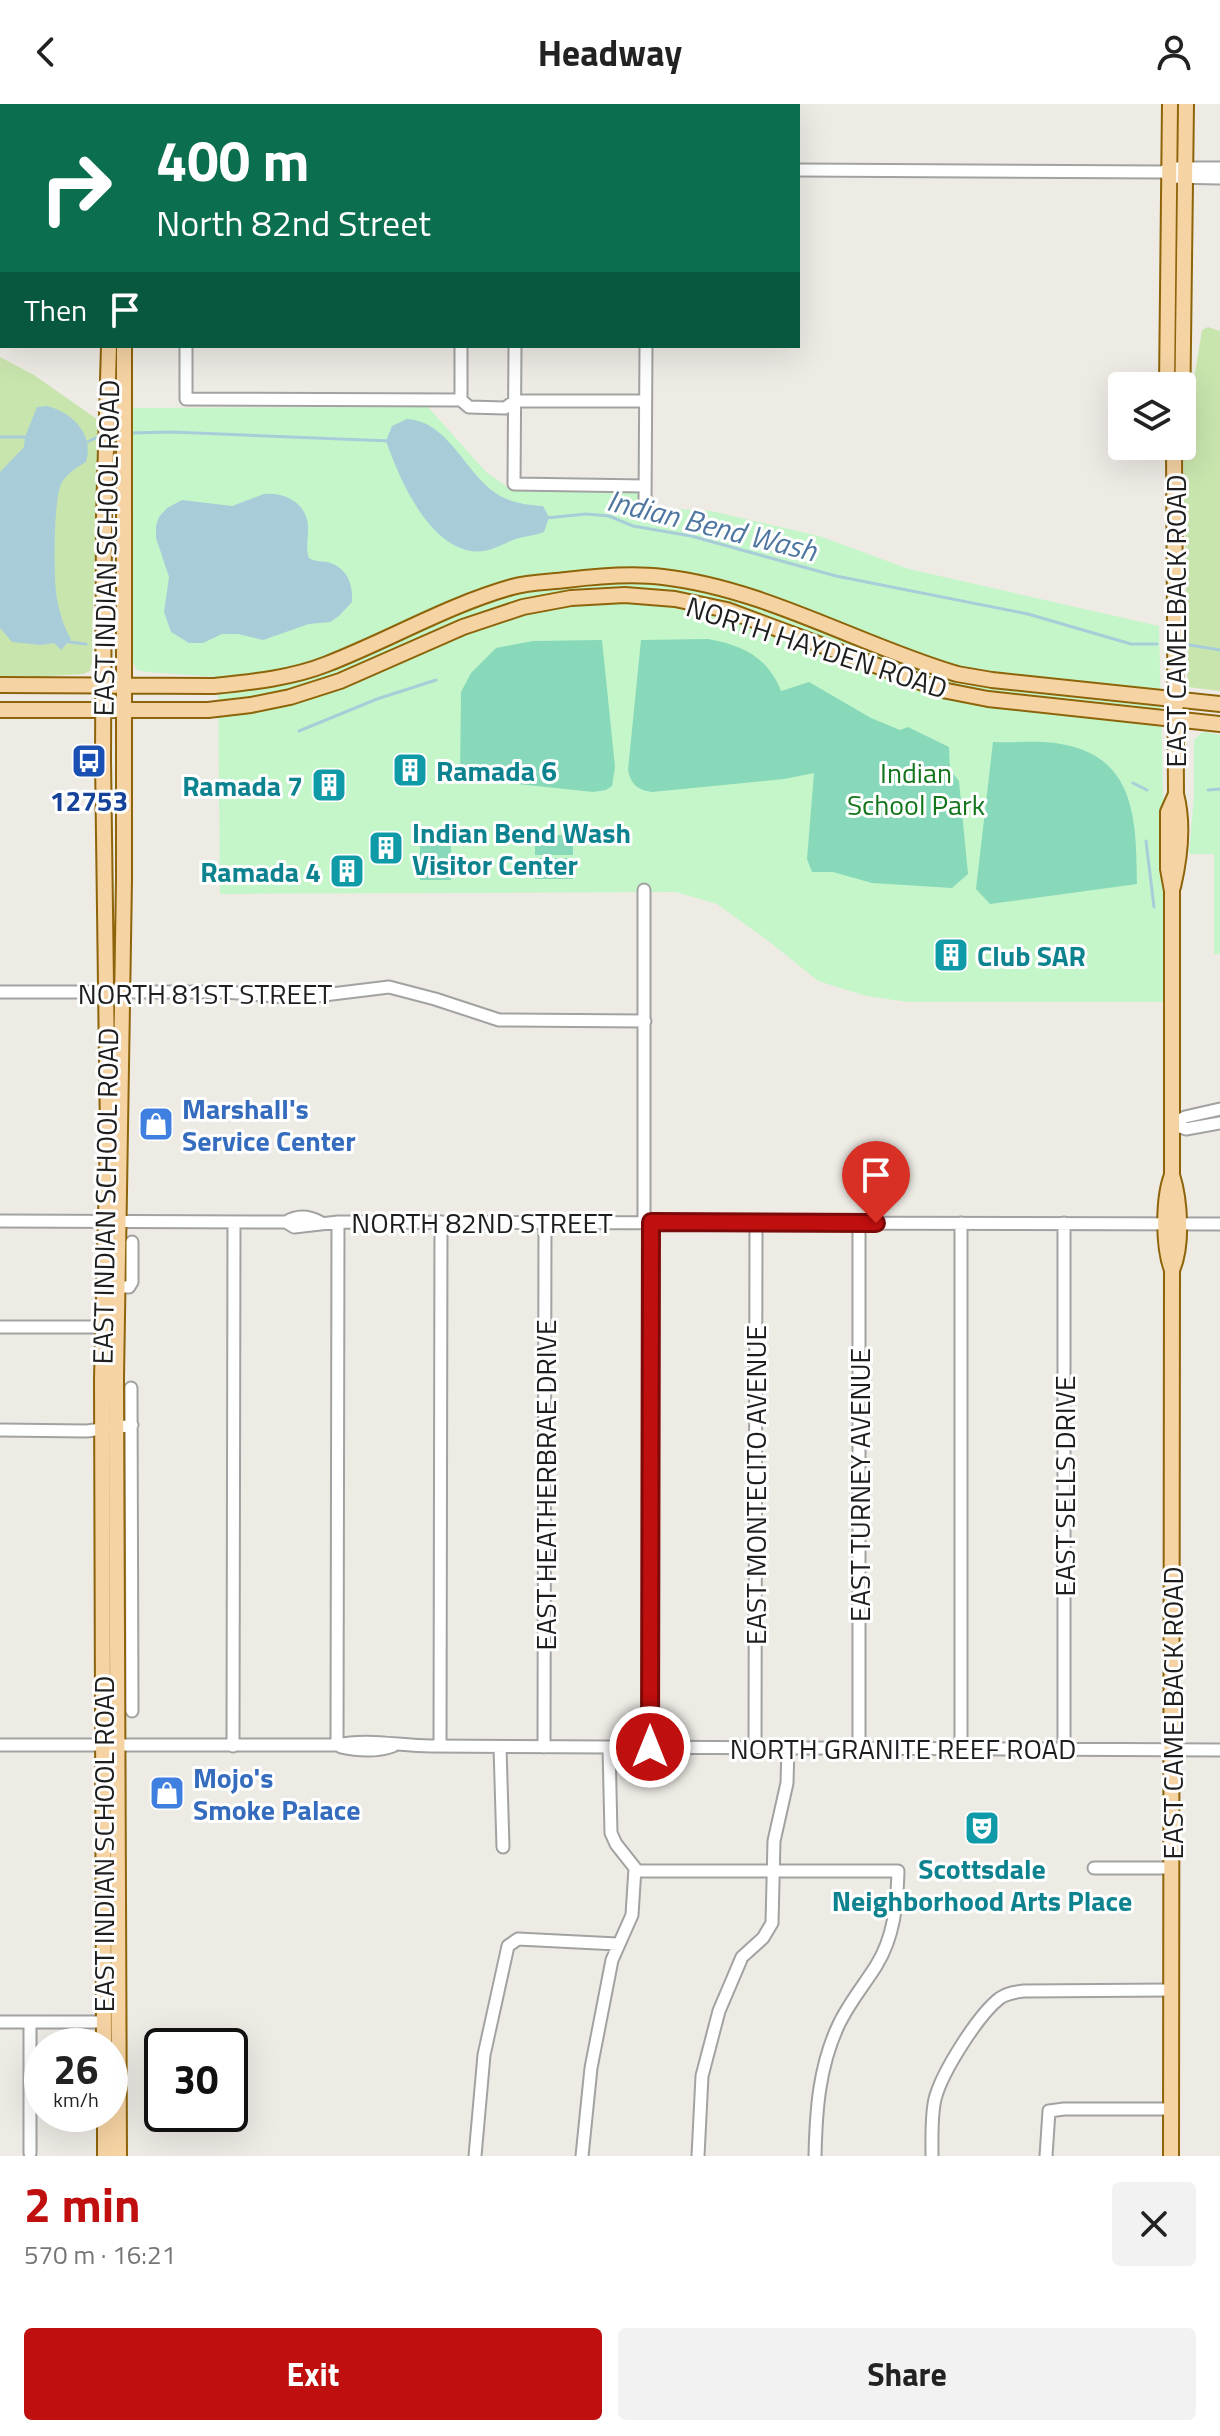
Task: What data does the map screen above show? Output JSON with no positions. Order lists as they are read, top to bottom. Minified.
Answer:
{"streets":{"main road":["EAST INDIAN SCHOOL ROAD","EAST CAMELBACK ROAD","NORTH HAYDEN ROAD"],"street":["NORTH 81ST STREET","NORTH 82ND STREET","EAST HEATHERBRAE DRIVE","EAST MONTECITO AVENUE","EAST TURNEY AVENUE","EAST SELLS DRIVE","NORTH GRANITE REEF ROAD"]},"crossings":[["EAST INDIAN SCHOOL ROAD","NORTH HAYDEN ROAD"],["EAST INDIAN SCHOOL ROAD","NORTH 81ST STREET"],["EAST INDIAN SCHOOL ROAD","NORTH 82ND STREET"],["EAST INDIAN SCHOOL ROAD","NORTH GRANITE REEF ROAD"],["EAST CAMELBACK ROAD","NORTH HAYDEN ROAD"],["EAST CAMELBACK ROAD","NORTH 82ND STREET"],["EAST CAMELBACK ROAD","NORTH GRANITE REEF ROAD"],["NORTH 82ND STREET","EAST HEATHERBRAE DRIVE"],["NORTH 82ND STREET","EAST MONTECITO AVENUE"],["NORTH 82ND STREET","EAST TURNEY AVENUE"],["NORTH 82ND STREET","EAST SELLS DRIVE"],["EAST HEATHERBRAE DRIVE","NORTH GRANITE REEF ROAD"],["EAST MONTECITO AVENUE","NORTH GRANITE REEF ROAD"],["EAST TURNEY AVENUE","NORTH GRANITE REEF ROAD"],["EAST SELLS DRIVE","NORTH GRANITE REEF ROAD"]],"water":["Indian Bend Wash"],"parks":["Indian School Park"],"places":{"bus stop":["12753"],"building":["Ramada 6","Ramada 7","Indian Bend Wash Visitor Center","Ramada 4","Club SAR"],"shop":["Marshall's Service Center","Mojo's Smoke Palace"],"theatre":["Scottsdale Neighborhood Arts Place"]},"page":{"header":"Headway","turn":["400 m","North 82nd Street"],"then":"Then","speed":"26 km/h","limit":"30","heading":["2 min","570 m · 16:21"],"buttons":["Exit","Share"]}}
